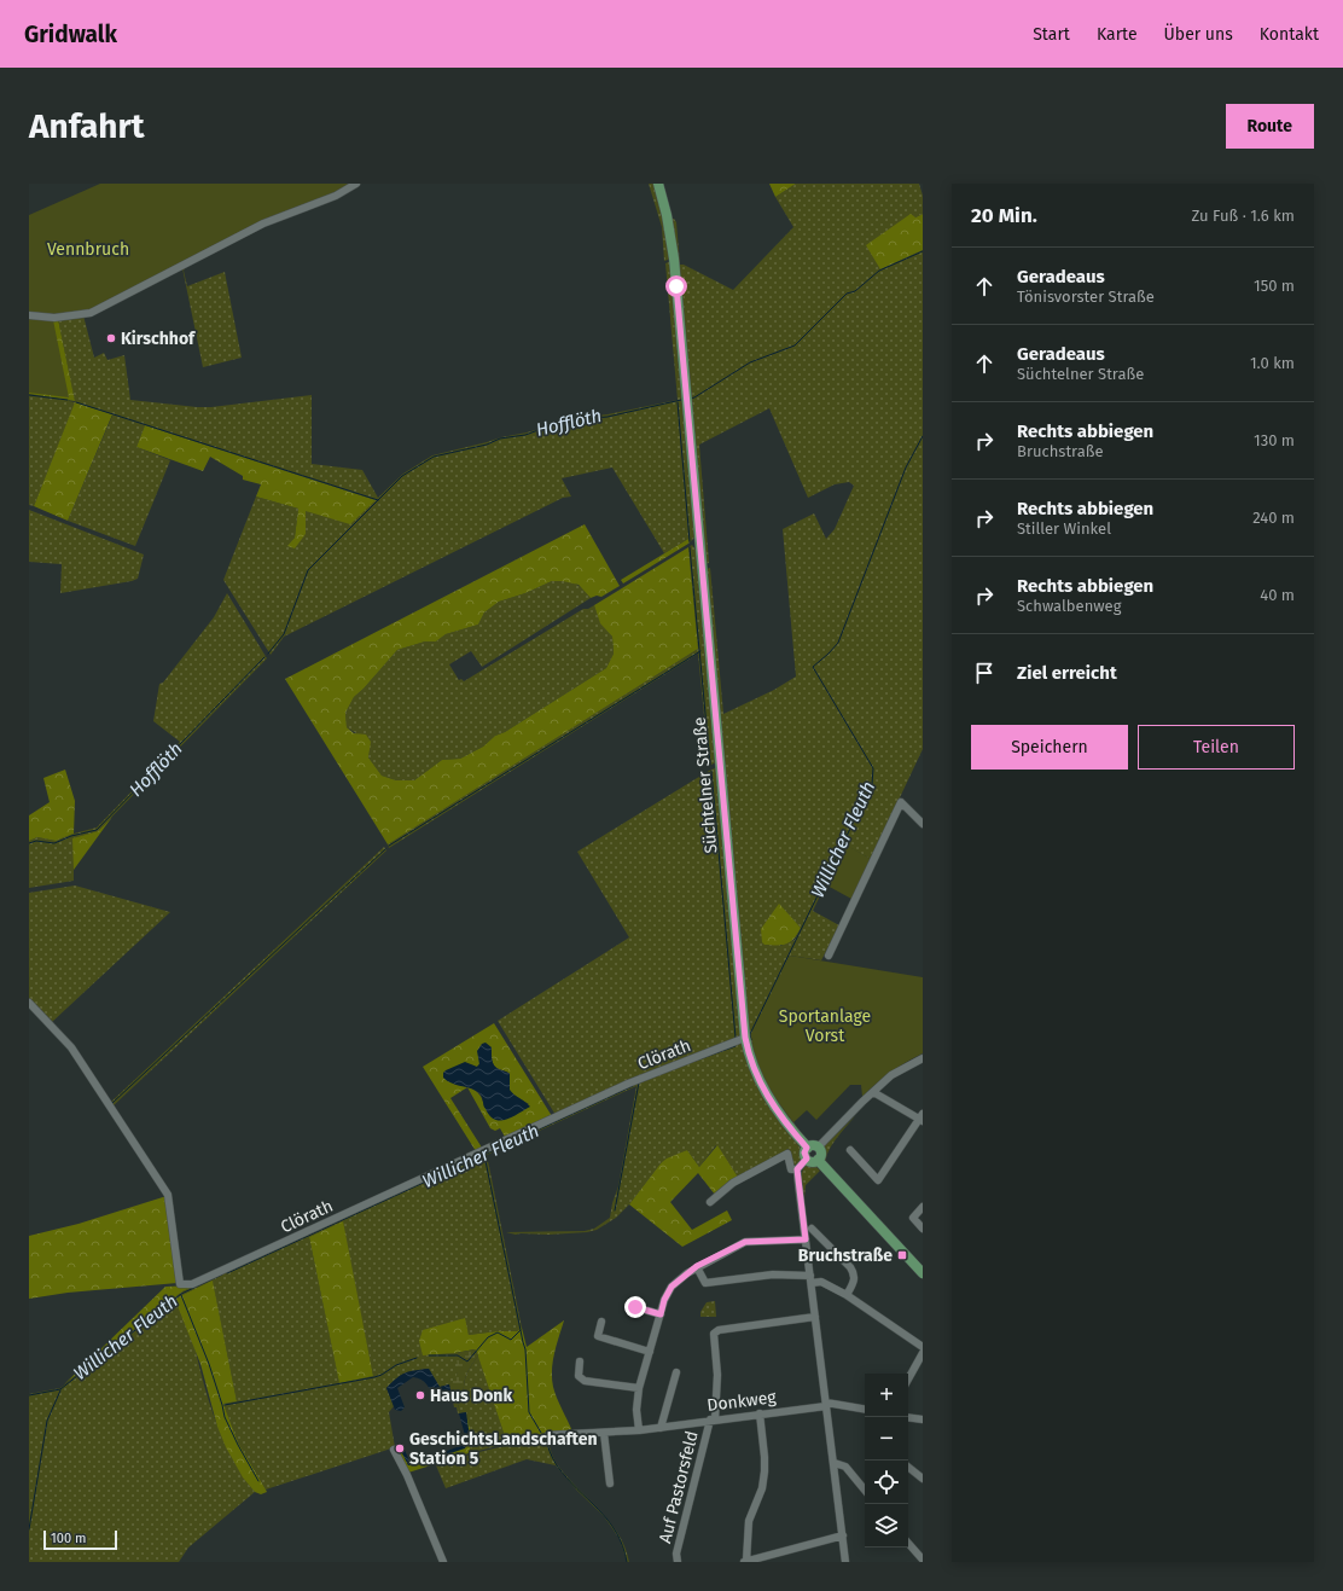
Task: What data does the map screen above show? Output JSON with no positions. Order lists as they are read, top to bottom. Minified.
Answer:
{"streets":{"main road":["Süchtelner Straße"],"street":["Clörath","Donkweg","Auf Pastorsfeld"]},"crossings":[["Süchtelner Straße","Clörath"],["Donkweg","Auf Pastorsfeld"]],"water":["Hofflöth","Willicher Fleuth"],"parks":["Vennbruch","Sportanlage Vorst"],"places":{"other":["Kirschhof","Haus Donk","GeschichtsLandschaften Station 5"],"transit":["Bruchstraße"]},"scale_bar":"100 m","page":{"header":"Gridwalk","nav":["Start","Karte","Über uns","Kontakt"],"buttons":["Route",["Speichern","Teilen"]],"title":"Anfahrt","heading":["20 Min.","Zu Fuß · 1.6 km"],"list":[["Geradeaus","Tönisvorster Straße","150 m"],["Geradeaus","Süchtelner Straße","1.0 km"],["Rechts abbiegen","Bruchstraße","130 m"],["Rechts abbiegen","Stiller Winkel","240 m"],["Rechts abbiegen","Schwalbenweg","40 m"],"Ziel erreicht"],"map_buttons":["+","−"],"scale":"100 m"}}
